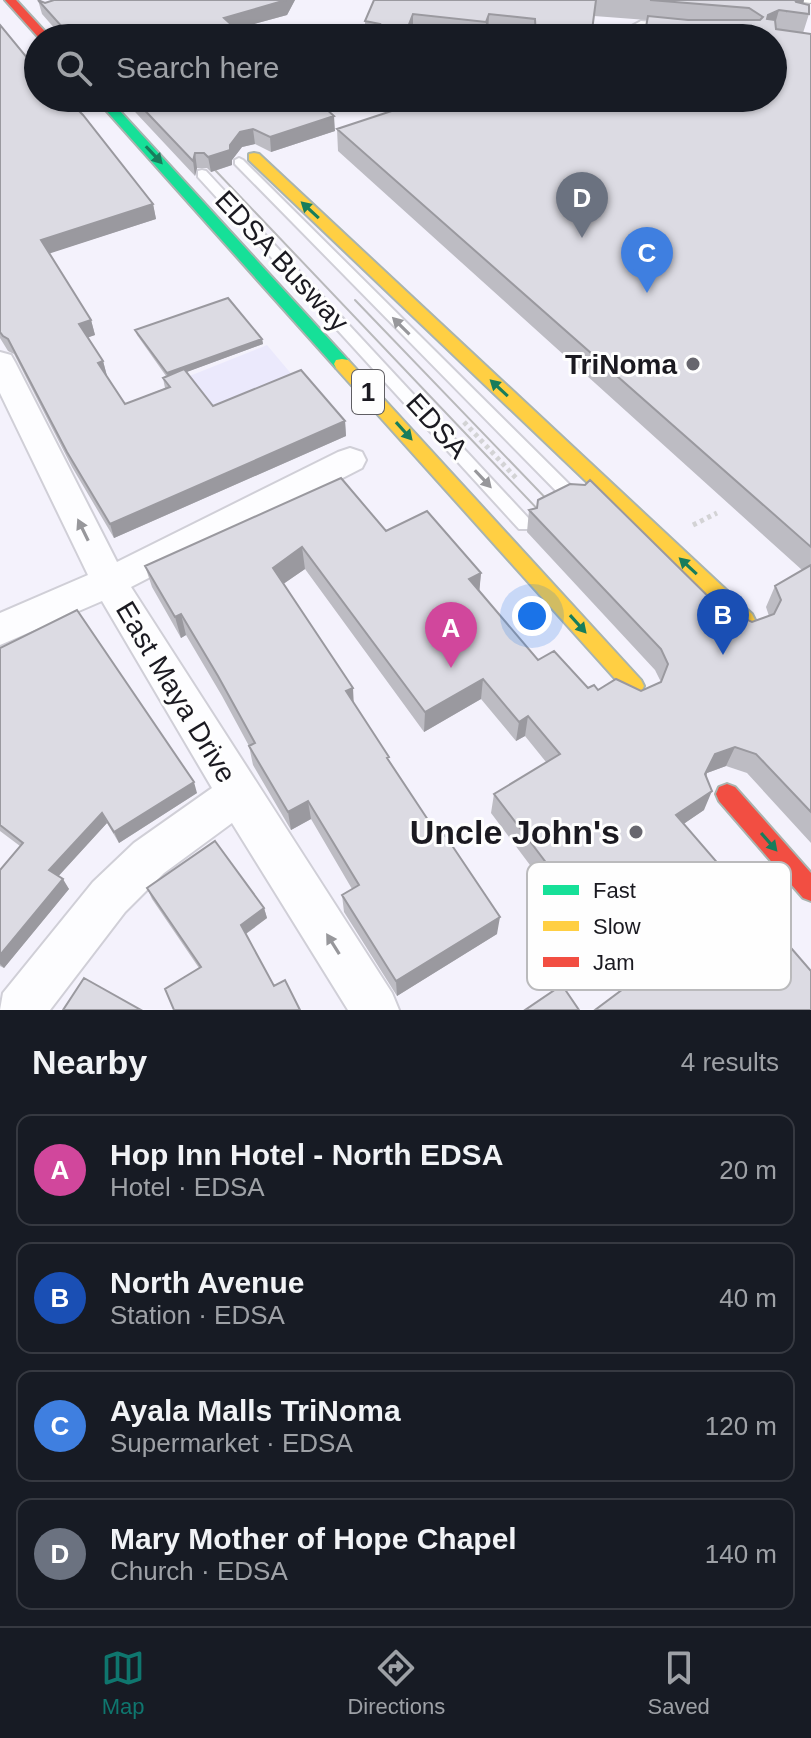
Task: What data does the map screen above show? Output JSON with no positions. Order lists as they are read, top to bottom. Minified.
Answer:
{"streets":{"highway":["1","EDSA"],"street":["East Maya Drive"],"lane":["EDSA Busway"]},"one_way":["East Maya Drive"],"places":["TriNoma","Uncle John's"],"legend":["Fast","Slow","Jam"],"page":{"search":"Search here","pins":["D","C","B","A"],"heading":["Nearby","4 results"],"list":[{"mark":"A","name":"Hop Inn Hotel - North EDSA","note":"Hotel · EDSA","value":"20 m"},{"mark":"B","name":"North Avenue","note":"Station · EDSA","value":"40 m"},{"mark":"C","name":"Ayala Malls TriNoma","note":"Supermarket · EDSA","value":"120 m"},{"mark":"D","name":"Mary Mother of Hope Chapel","note":"Church · EDSA","value":"140 m"}],"nav":["Map","Directions","Saved"]}}
